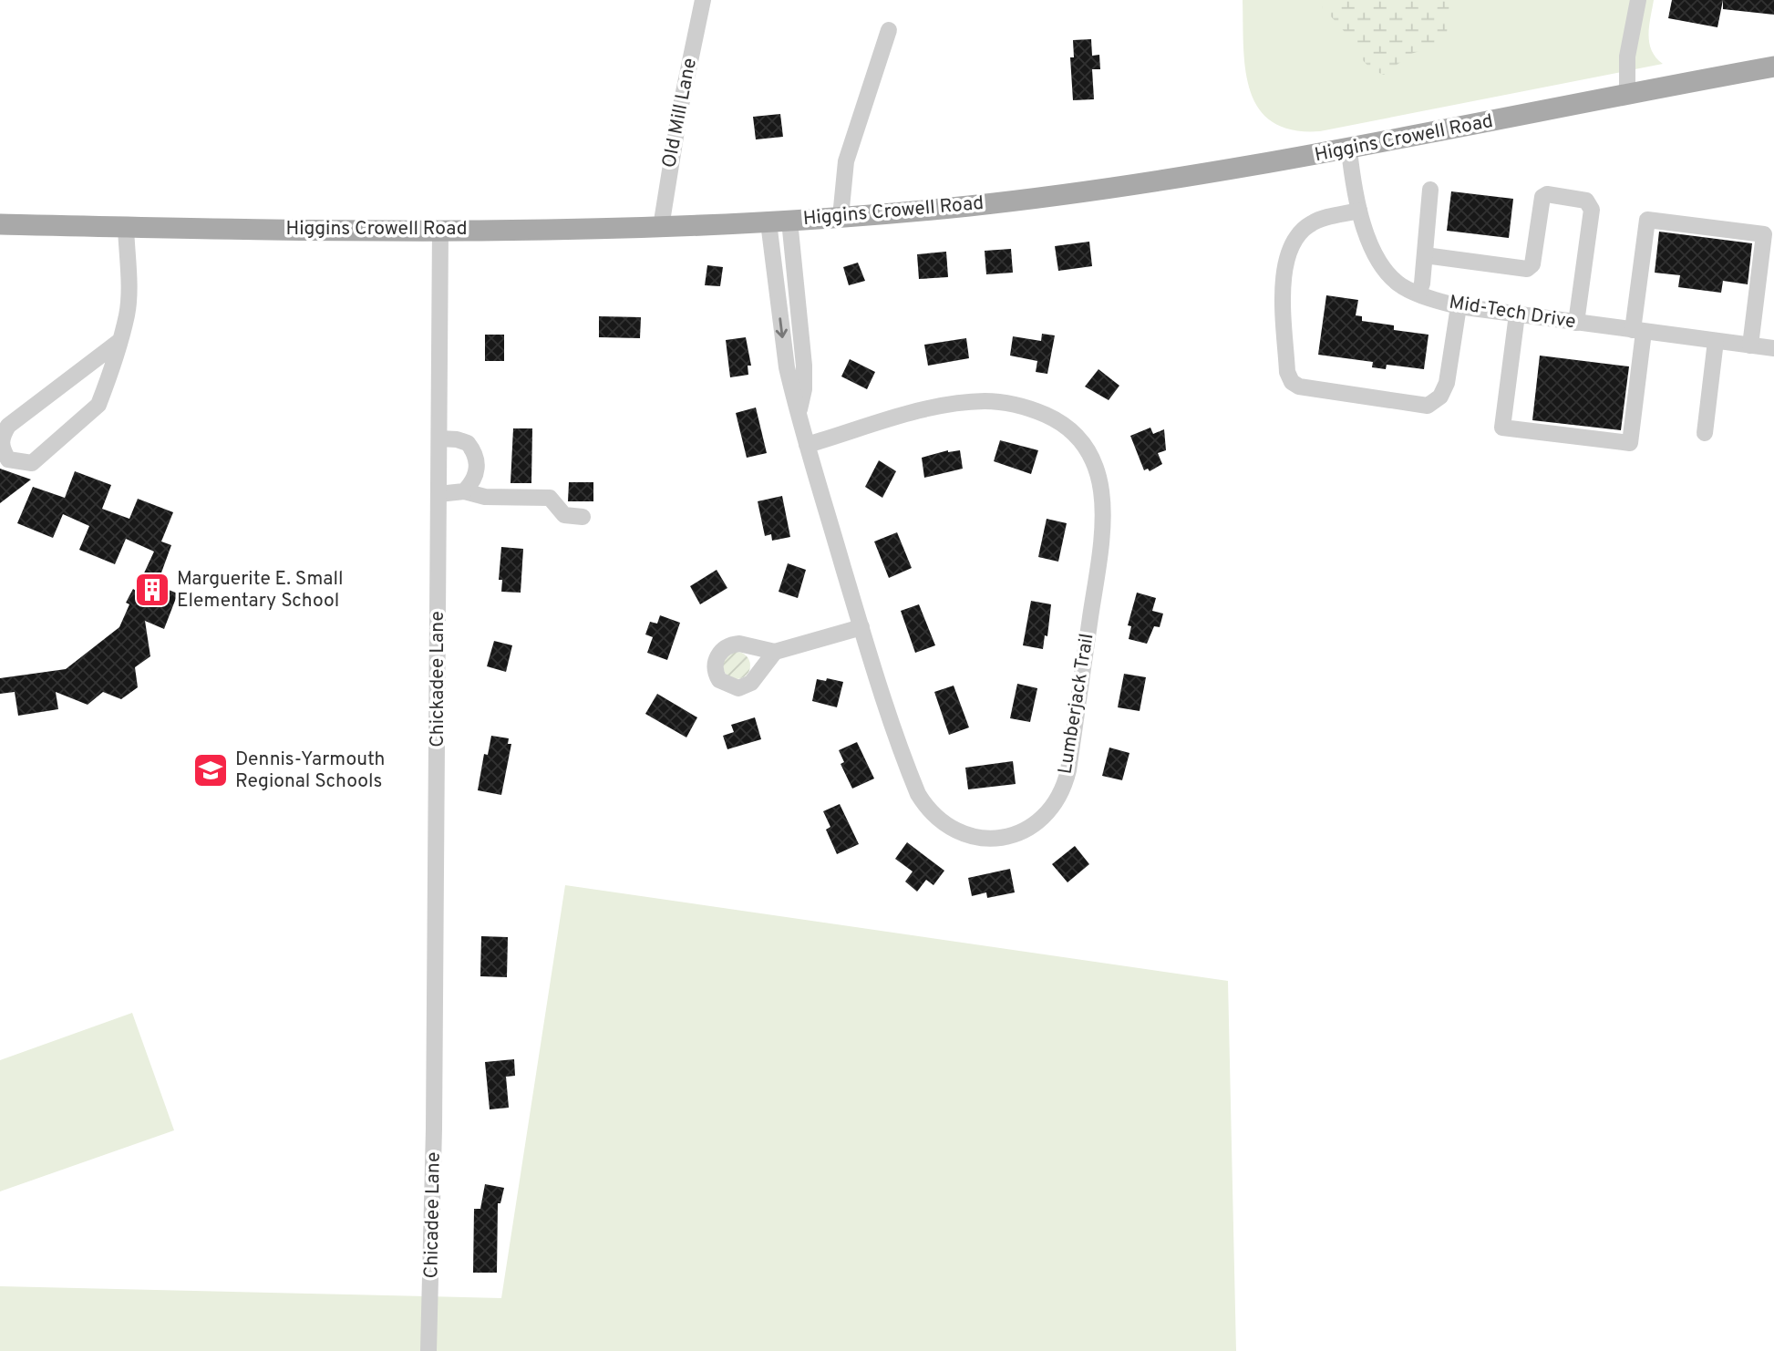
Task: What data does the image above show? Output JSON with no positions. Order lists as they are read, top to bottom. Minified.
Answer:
{"streets":{"main road":["Higgins Crowell Road"],"street":["Old Mill Lane","Mid-Tech Drive","Chickadee Lane","Lumberjack Trail","Chicadee Lane"]},"crossings":[["Old Mill Lane","Higgins Crowell Road"],["Higgins Crowell Road","Mid-Tech Drive"],["Higgins Crowell Road","Chickadee Lane"],["Higgins Crowell Road","Lumberjack Trail"],["Chickadee Lane","Chicadee Lane"]],"places":{"building":["Marguerite E. Small Elementary School"],"school or university":["Dennis-Yarmouth Regional Schools"]}}
